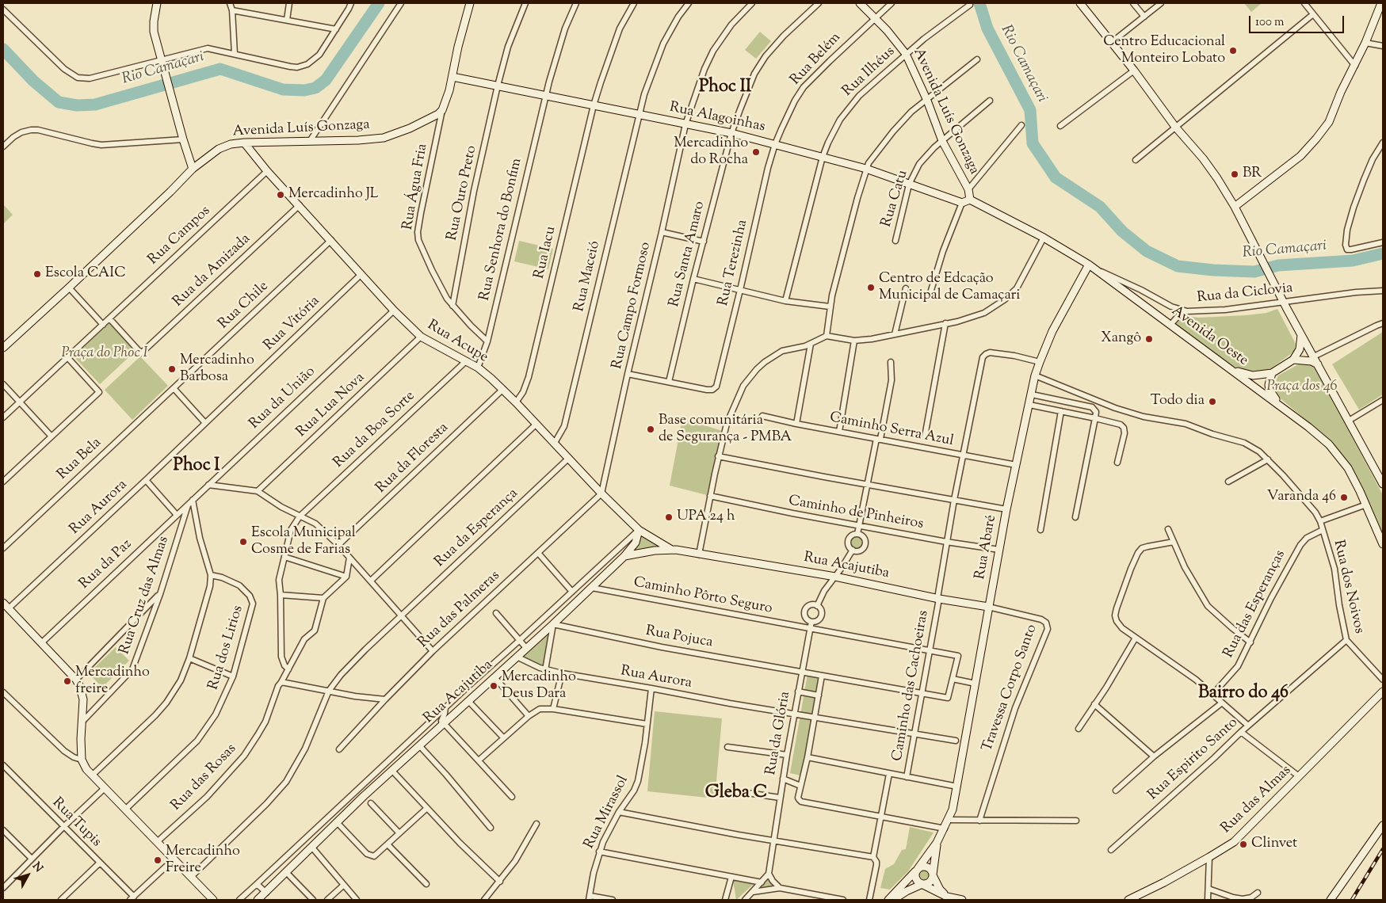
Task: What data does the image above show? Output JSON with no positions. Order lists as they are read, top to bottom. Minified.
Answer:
{"streets":{"street":["Rua Belém","Rua Ilhéus","Avenida Luís Gonzaga","Rua Alagoinhas","Rua Água Fria","Rua Ouro Preto","Rua Catu","Rua Senhora do Bonfim","Rua Campos","Rua Iacu","Rua Santa Amaro","Rua Terezinha","Rua da Amizada","Rua Maceió","Rua da Ciclovia","Rua Chile","Rua Campo Formoso","Rua Vitória","Avenida Oeste","Rua Acupe","Rua da União","Rua Lua Nova","Rua da Boa Sorte","Caminho Serra Azul","Rua da Floresta","Rua Bela","Rua Aurora","Caminho de Pinheiros","Rua da Esperança","Rua Abaré","Rua da Paz","Rua Acajutiba","Rua dos Noivos","Rua Cruz das Almas","Caminho Pôrto Seguro","Rua das Esperanças","Rua das Palmeras","Rua Pojuca","Rua dos Lirios","Caminho das Cachoeiras","Travessa Corpo Santo","Rua da Glória","Rua Espirito Santo","Rua das Rosas","Rua das Almas","Rua Mirassol","Rua Tupis"]},"crossings":[["Rua Belém","Avenida Luís Gonzaga"],["Rua Belém","Rua Alagoinhas"],["Rua Belém","Rua Terezinha"],["Rua Ilhéus","Avenida Luís Gonzaga"],["Rua Ilhéus","Rua Alagoinhas"],["Avenida Luís Gonzaga","Rua Água Fria"],["Avenida Luís Gonzaga","Rua Catu"],["Avenida Luís Gonzaga","Avenida Oeste"],["Avenida Luís Gonzaga","Rua Acupe"],["Rua Alagoinhas","Rua Ouro Preto"],["Rua Alagoinhas","Rua Catu"],["Rua Alagoinhas","Rua Senhora do Bonfim"],["Rua Alagoinhas","Rua Iacu"],["Rua Alagoinhas","Rua Santa Amaro"],["Rua Alagoinhas","Rua Terezinha"],["Rua Alagoinhas","Rua Maceió"],["Rua Alagoinhas","Rua Campo Formoso"],["Rua Água Fria","Rua Ouro Preto"],["Rua Água Fria","Rua Senhora do Bonfim"],["Rua Senhora do Bonfim","Rua Acupe"],["Rua Campos","Rua da Amizada"],["Rua Campos","Rua Acupe"],["Rua Iacu","Rua Acupe"],["Rua Santa Amaro","Rua Terezinha"],["Rua da Amizada","Rua Acupe"],["Rua Maceió","Rua Acupe"],["Rua da Ciclovia","Avenida Oeste"],["Rua Chile","Rua Acupe"],["Rua Chile","Rua Bela"],["Rua Campo Formoso","Rua Acupe"],["Rua Campo Formoso","Rua das Palmeras"],["Rua Vitória","Rua Acupe"],["Rua Vitória","Rua Aurora"],["Avenida Oeste","Rua Abaré"],["Rua Acupe","Rua da União"],["Rua Acupe","Rua Lua Nova"],["Rua Acupe","Rua da Boa Sorte"],["Rua Acupe","Rua da Floresta"],["Rua Acupe","Rua da Esperança"],["Rua Acupe","Rua Acajutiba"],["Rua Acupe","Rua das Palmeras"],["Rua da União","Rua da Paz"],["Rua da União","Rua Cruz das Almas"],["Rua da Boa Sorte","Rua das Rosas"],["Caminho Serra Azul","Rua Abaré"],["Caminho Serra Azul","Caminho das Cachoeiras"],["Rua Aurora","Rua Acajutiba"],["Rua Aurora","Caminho das Cachoeiras"],["Rua Aurora","Rua da Glória"],["Rua Aurora","Rua Mirassol"],["Caminho de Pinheiros","Rua Abaré"],["Caminho de Pinheiros","Caminho das Cachoeiras"],["Rua Abaré","Rua Acajutiba"],["Rua Abaré","Rua dos Noivos"],["Rua Abaré","Caminho das Cachoeiras"],["Rua Abaré","Travessa Corpo Santo"],["Rua da Paz","Rua Cruz das Almas"],["Rua Acajutiba","Caminho Pôrto Seguro"],["Rua Acajutiba","Rua Pojuca"],["Rua Acajutiba","Caminho das Cachoeiras"],["Rua Acajutiba","Travessa Corpo Santo"],["Rua dos Noivos","Rua das Esperanças"],["Rua dos Noivos","Rua Espirito Santo"],["Caminho Pôrto Seguro","Rua Pojuca"],["Caminho Pôrto Seguro","Caminho das Cachoeiras"],["Caminho Pôrto Seguro","Rua da Glória"],["Rua Pojuca","Caminho das Cachoeiras"],["Rua Pojuca","Rua da Glória"]],"districts":["Phoc II","Phoc I","Bairro do 46","Gleba C"],"water":["Rio Camaçari"],"parks":["Praça do Phoc I","Praça dos 46"],"places":["Centro Educacional Monteiro Lobato","Mercadinho do Rocha","BR","Mercadinho JL","Escola CAIC","Centro de Edcação Municipal de Camaçari","Xangô","Mercadinho Barbosa","Todo dia","Base comunitária de Segurança - PMBA","Varanda 46","UPA 24 h","Escola Municipal Cosme de Farias","Mercadinho freire","Mercadinho Deus Dara","Clinvet","Mercadinho Freire"],"scale_bar":"100 m","north":"top right"}
